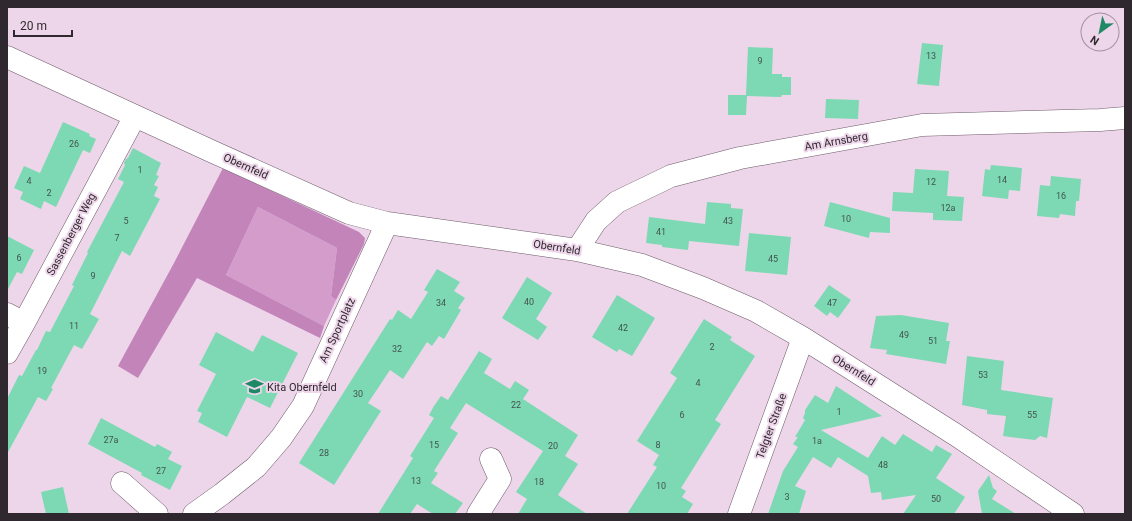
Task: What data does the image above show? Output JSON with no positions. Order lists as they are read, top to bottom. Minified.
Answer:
{"streets":{"street":["Am Arnsberg","Obernfeld","Sassenberger Weg","Am Sportplatz","Telgter Straße"]},"crossings":[["Am Arnsberg","Obernfeld"],["Obernfeld","Sassenberger Weg"],["Obernfeld","Am Sportplatz"],["Obernfeld","Telgter Straße"]],"places":{"school or university":["Kita Obernfeld"]},"house_numbers":["13","9","26","1","14","4","12","2","16","12a","10","5","43","41","7","6","45","9","40","34","47","11","42","49","51","2","32","19","53","4","30","22","1","6","55","27a","1a","15","8","20","28","48","27","13","18","10","3","50"],"scale_bar":"20 m","north":"bottom left"}
